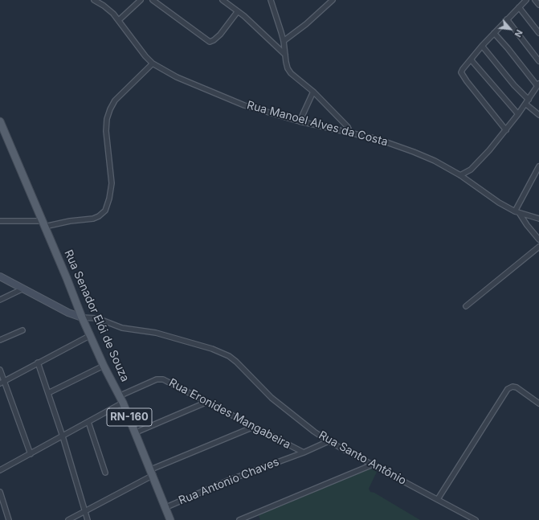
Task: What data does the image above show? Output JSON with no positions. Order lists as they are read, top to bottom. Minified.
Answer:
{"streets":{"main road":["Rua Senador Elói de Souza","RN-160"],"street":["Rua Manoel Alves da Costa","Rua Eronides Mangabeira","Rua Santo Antônio","Rua Antonio Chaves"]},"crossings":[["Rua Senador Elói de Souza","Rua Eronides Mangabeira"],["Rua Senador Elói de Souza","Rua Santo Antônio"],["Rua Senador Elói de Souza","Rua Antonio Chaves"],["Rua Eronides Mangabeira","Rua Antonio Chaves"],["Rua Santo Antônio","Rua Antonio Chaves"]],"north":"bottom right"}
